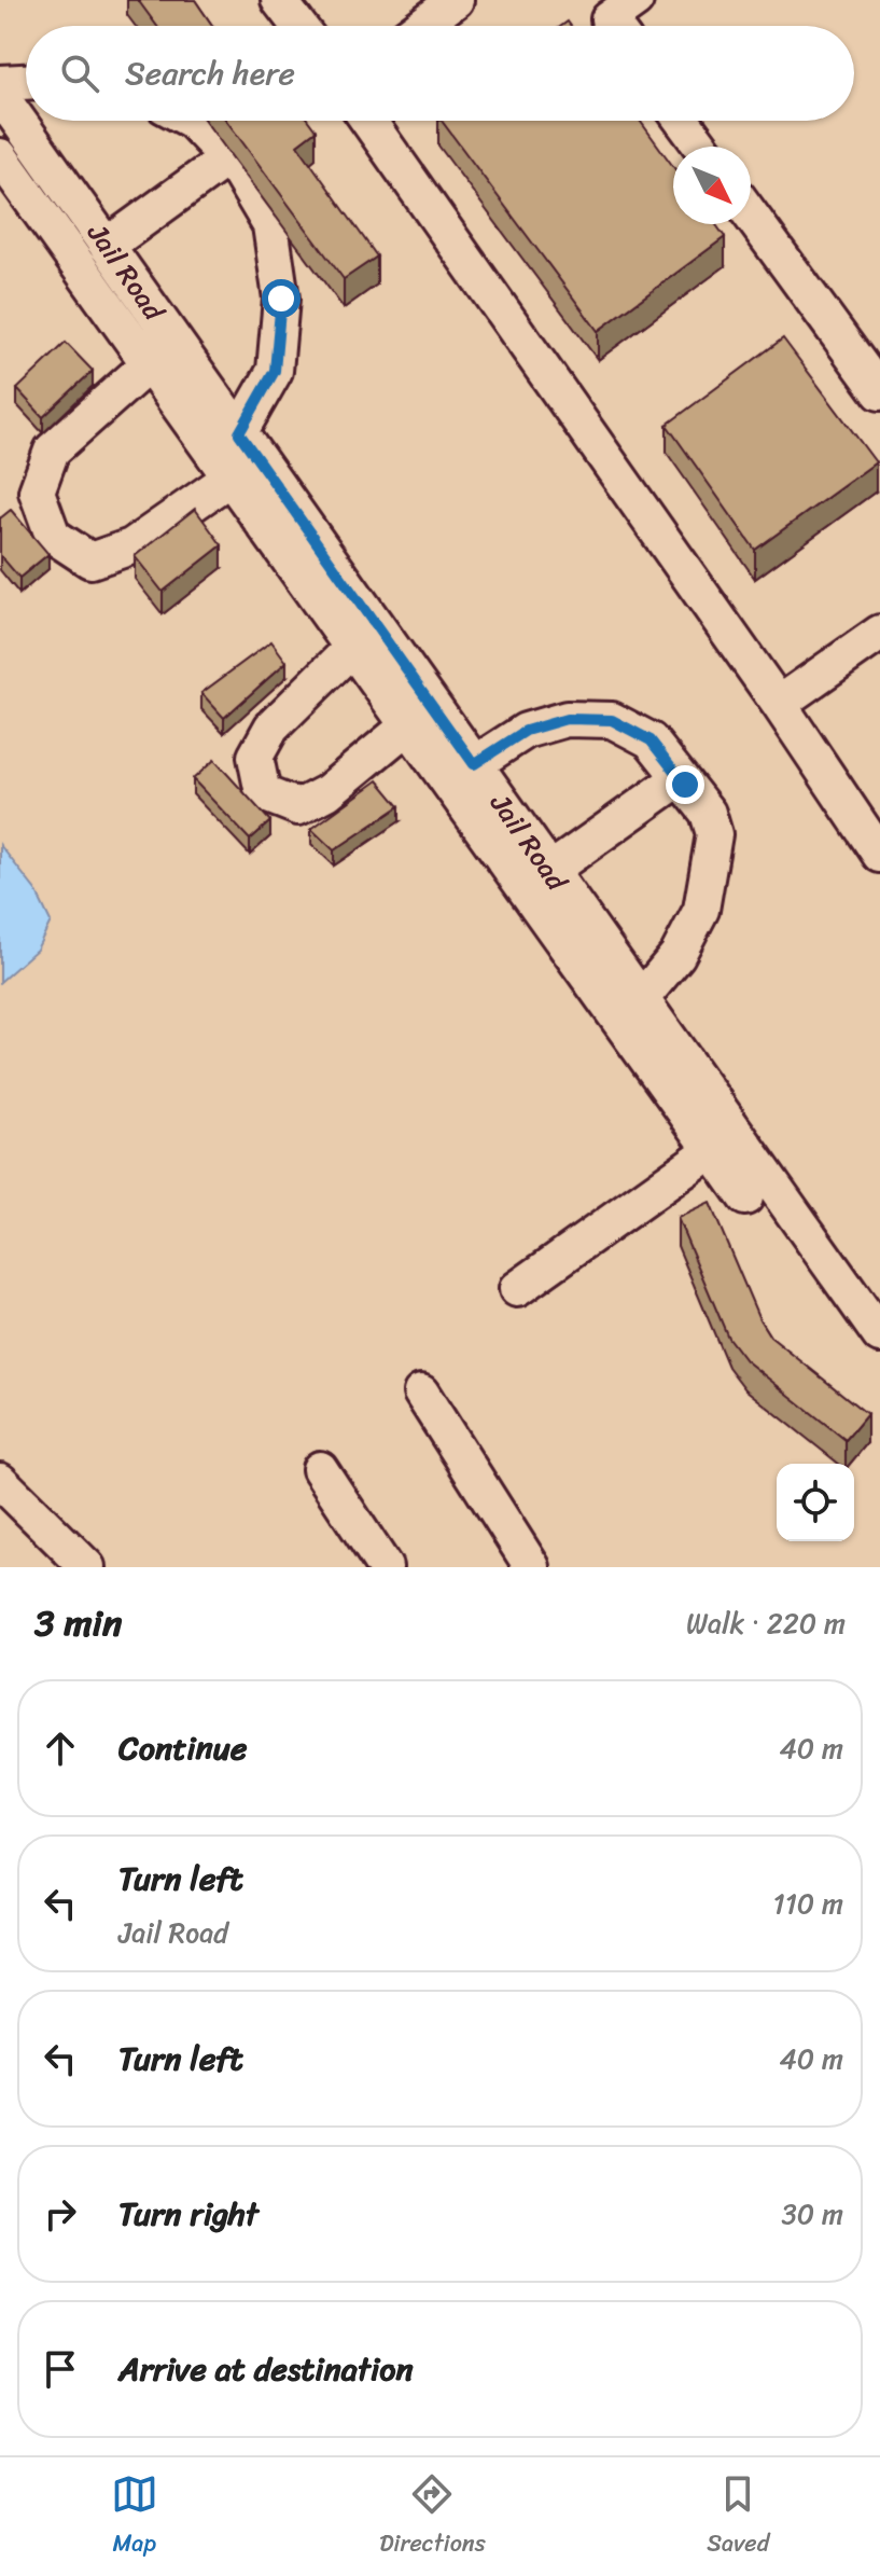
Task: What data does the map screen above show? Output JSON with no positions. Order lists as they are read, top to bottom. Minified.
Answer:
{"streets":{"street":["Jail Road"]},"north":"bottom right","page":{"search":"Search here","heading":["3 min","Walk · 220 m"],"list":[["Continue","40 m"],["Turn left","Jail Road","110 m"],["Turn left","40 m"],["Turn right","30 m"],"Arrive at destination"],"nav":["Map","Directions","Saved"]}}
